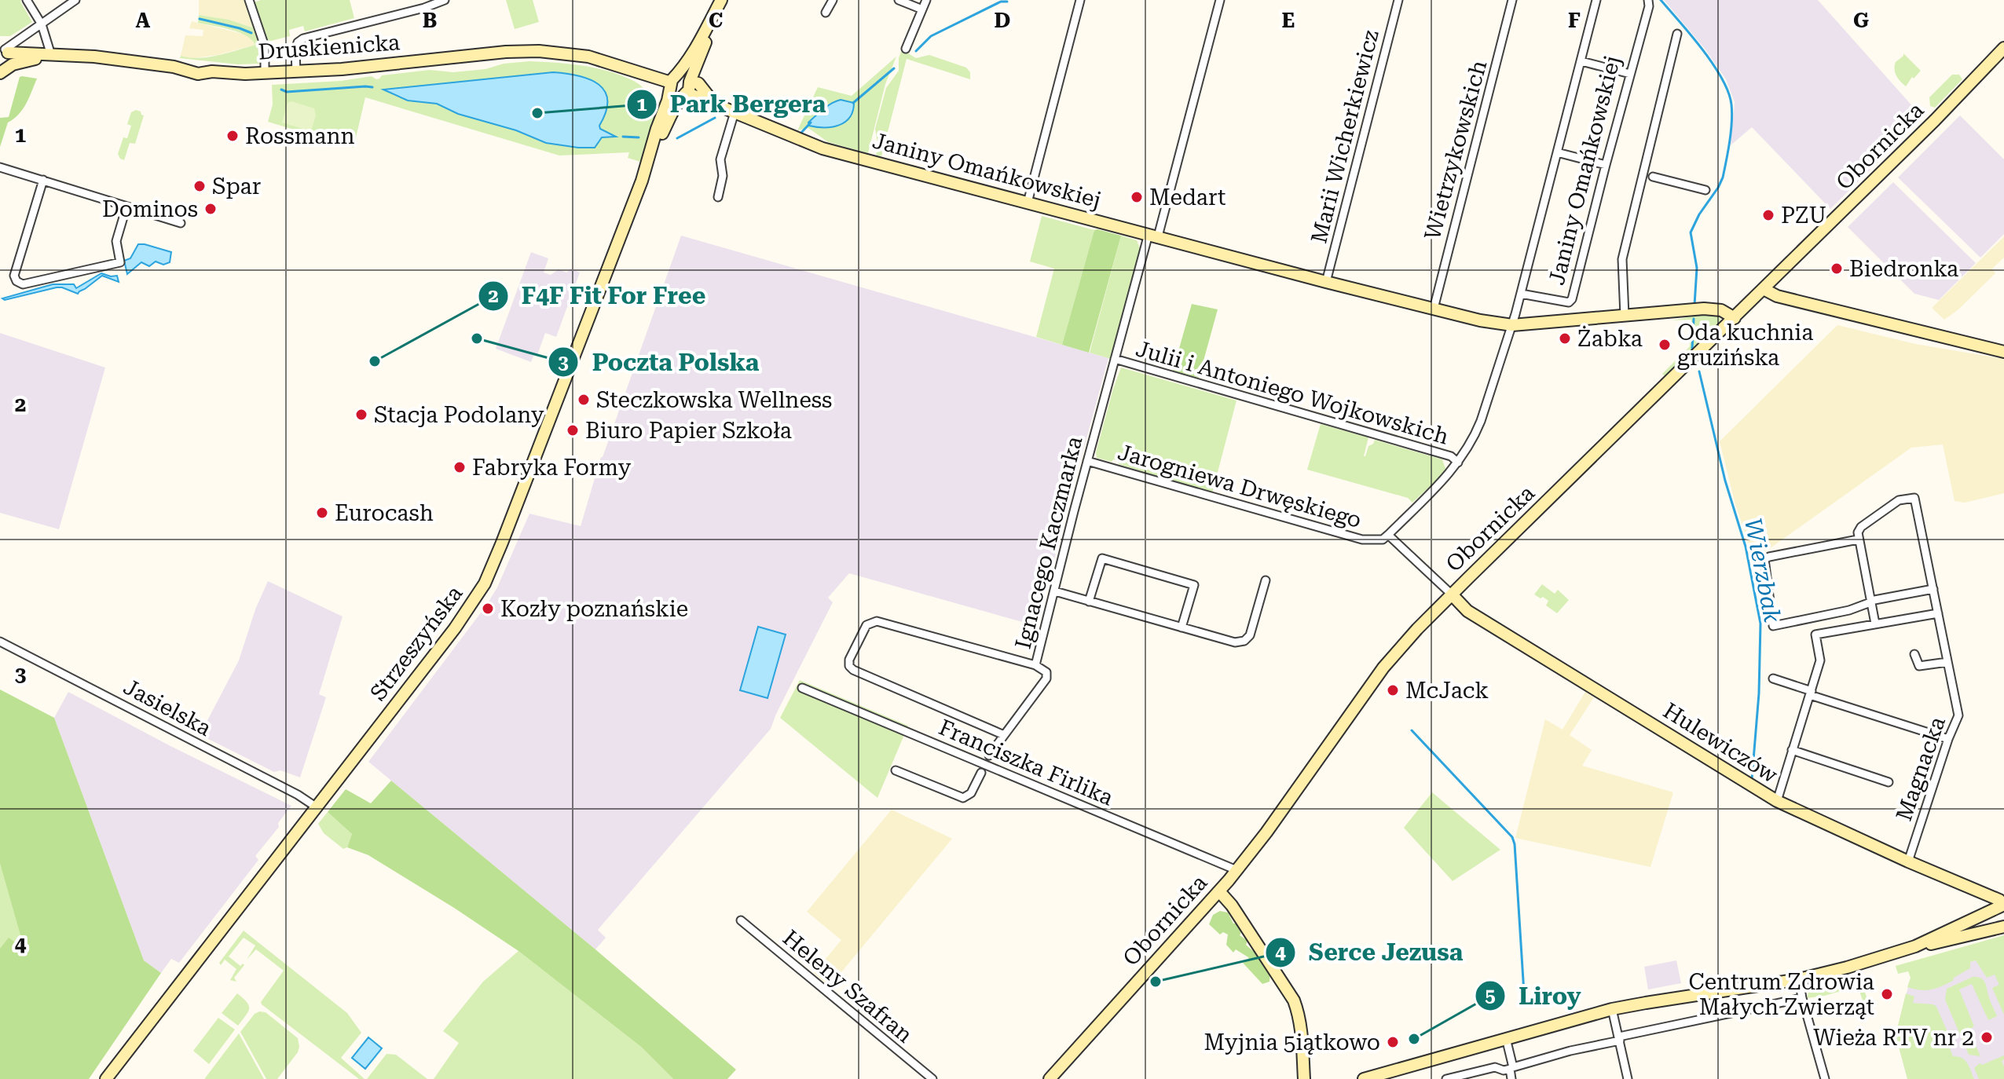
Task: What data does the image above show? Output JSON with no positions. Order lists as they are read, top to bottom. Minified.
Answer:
{"streets":{"street":["Druskienicka","Marii Wicherkiewicz","Obornicka","Wietrzykowskich","Janiny Omańkowskiej","Julii i Antoniego Wojkowskich","Jarogniewa Drwęskiego","Ignacego Kaczmarka","Strzeszyńska","Jasielska","Hulewiczów","Franciszka Firlika","Magnacka","Heleny Szafran"]},"crossings":[["Druskienicka","Strzeszyńska"],["Marii Wicherkiewicz","Janiny Omańkowskiej"],["Obornicka","Janiny Omańkowskiej"],["Obornicka","Jarogniewa Drwęskiego"],["Obornicka","Hulewiczów"],["Obornicka","Franciszka Firlika"],["Wietrzykowskich","Janiny Omańkowskiej"],["Janiny Omańkowskiej","Ignacego Kaczmarka"],["Janiny Omańkowskiej","Strzeszyńska"],["Julii i Antoniego Wojkowskich","Ignacego Kaczmarka"],["Jarogniewa Drwęskiego","Ignacego Kaczmarka"],["Jarogniewa Drwęskiego","Hulewiczów"],["Ignacego Kaczmarka","Franciszka Firlika"],["Strzeszyńska","Jasielska"],["Hulewiczów","Magnacka"]],"water":["Wierzbak"],"places":["Park Bergera","Rossmann","Spar","Medart","Dominos","PZU","Biedronka","Poczta Polska","Żabka","Oda kuchnia gruzińska","F4F Fit For Free","Steczkowska Wellness","Stacja Podolany","Biuro Papier Szkoła","Fabryka Formy","Eurocash","Kozły poznańskie","McJack","Serce Jezusa","Centrum Zdrowia Małych Zwierząt","Wieża RTV nr 2","Liroy","Myjnia 5iątkowo"],"grid":{"columns":["A","B","C","D","E","F","G"],"rows":["1","2","3","4"]}}
